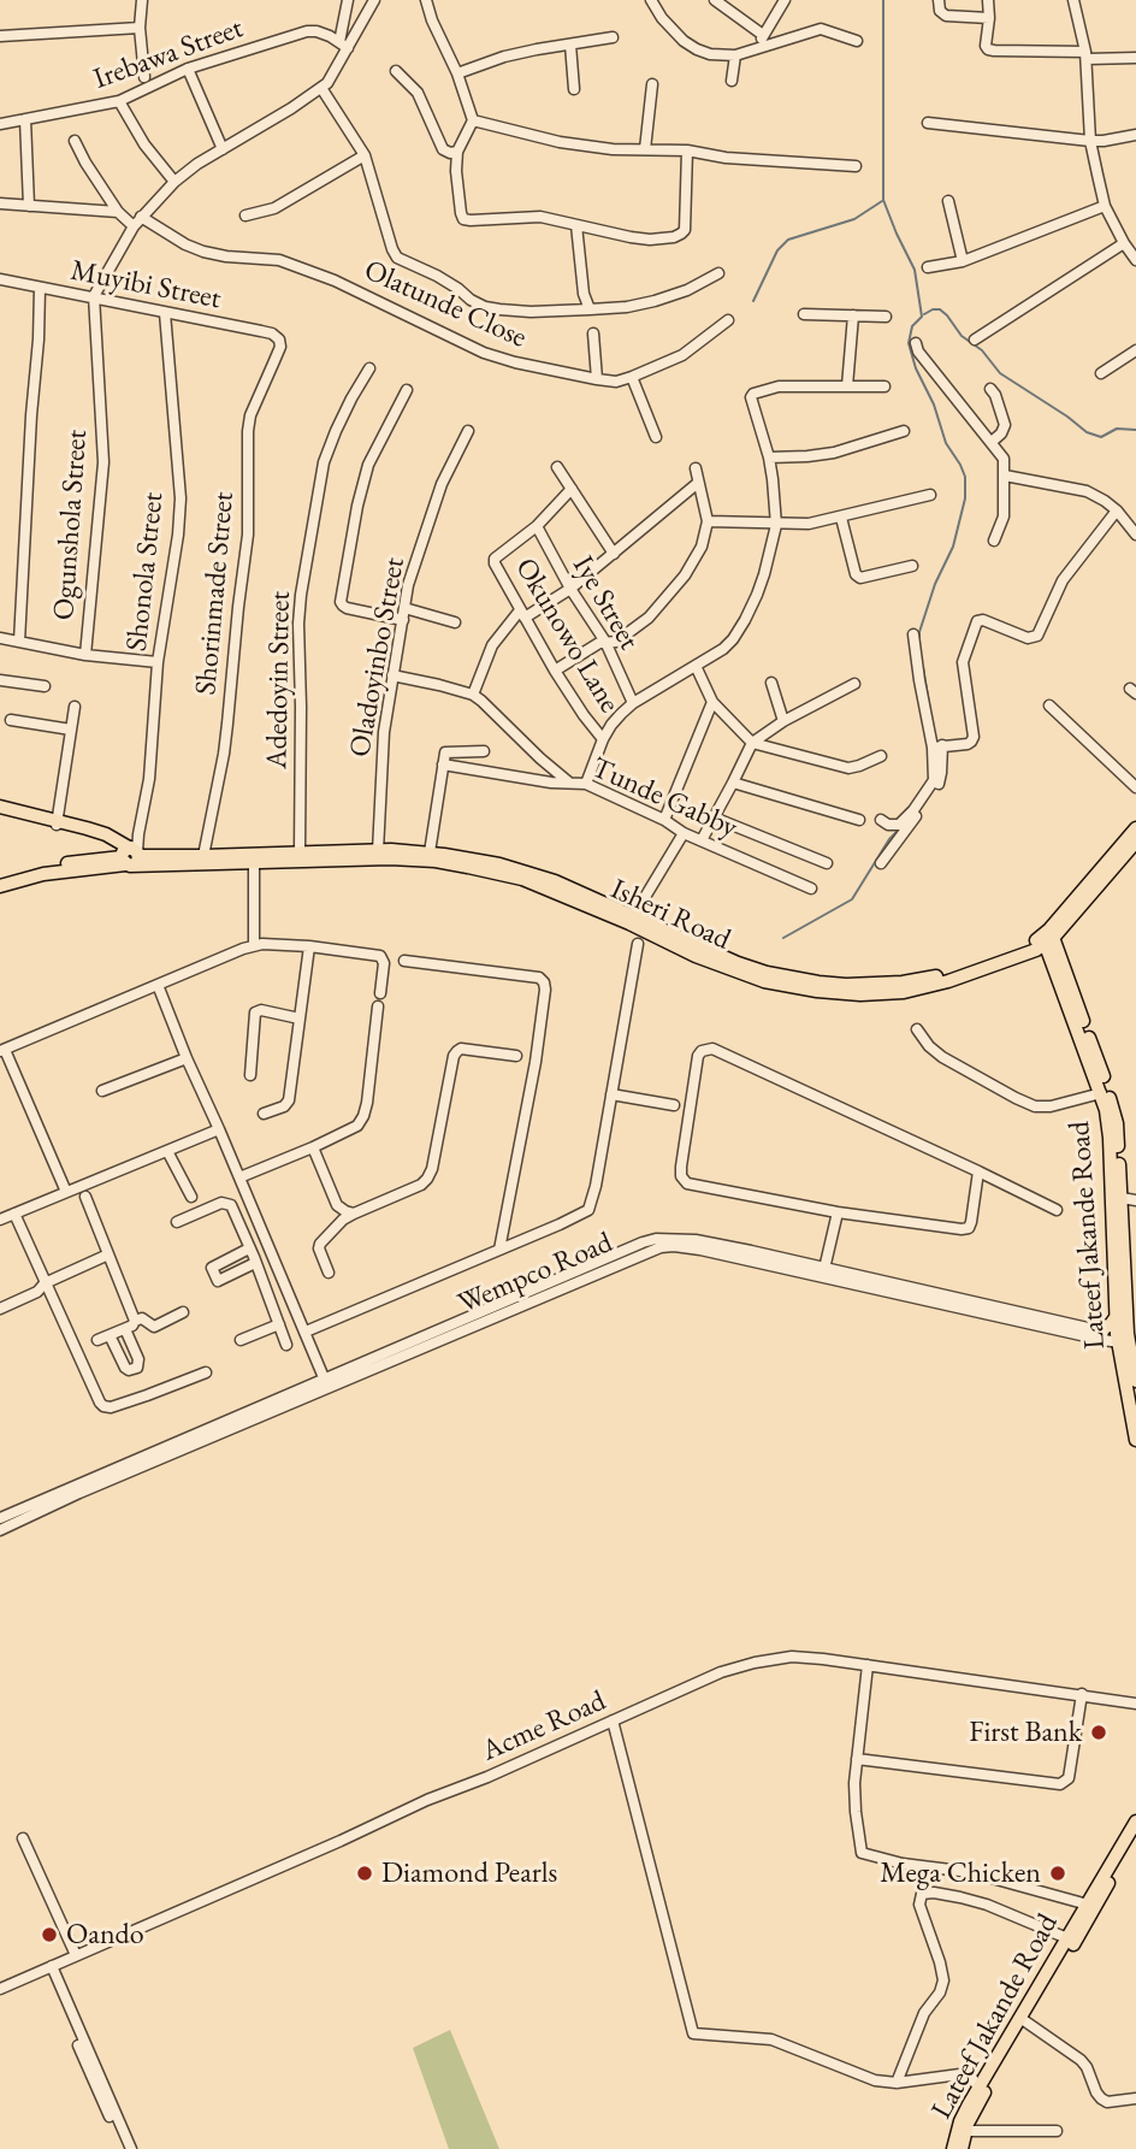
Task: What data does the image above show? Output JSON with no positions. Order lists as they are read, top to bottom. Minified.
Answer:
{"streets":{"main road":["Isheri Road","Lateef Jakande Road"],"street":["Irebawa Street","Muyibi Street","Olatunde Close","Ogunshola Street","Shonola Street","Shorinmade Street","Iye Street","Okunowo Lane","Oladoyinbo Street","Adedoyin Street","Tunde Gabby","Wempco Road","Acme Road"]},"crossings":[["Muyibi Street","Ogunshola Street"],["Muyibi Street","Shonola Street"],["Muyibi Street","Shorinmade Street"],["Shonola Street","Isheri Road"],["Shorinmade Street","Isheri Road"],["Iye Street","Okunowo Lane"],["Oladoyinbo Street","Isheri Road"],["Adedoyin Street","Isheri Road"],["Isheri Road","Lateef Jakande Road"],["Lateef Jakande Road","Wempco Road"]],"places":["First Bank","Diamond Pearls","Mega Chicken","Oando"]}
